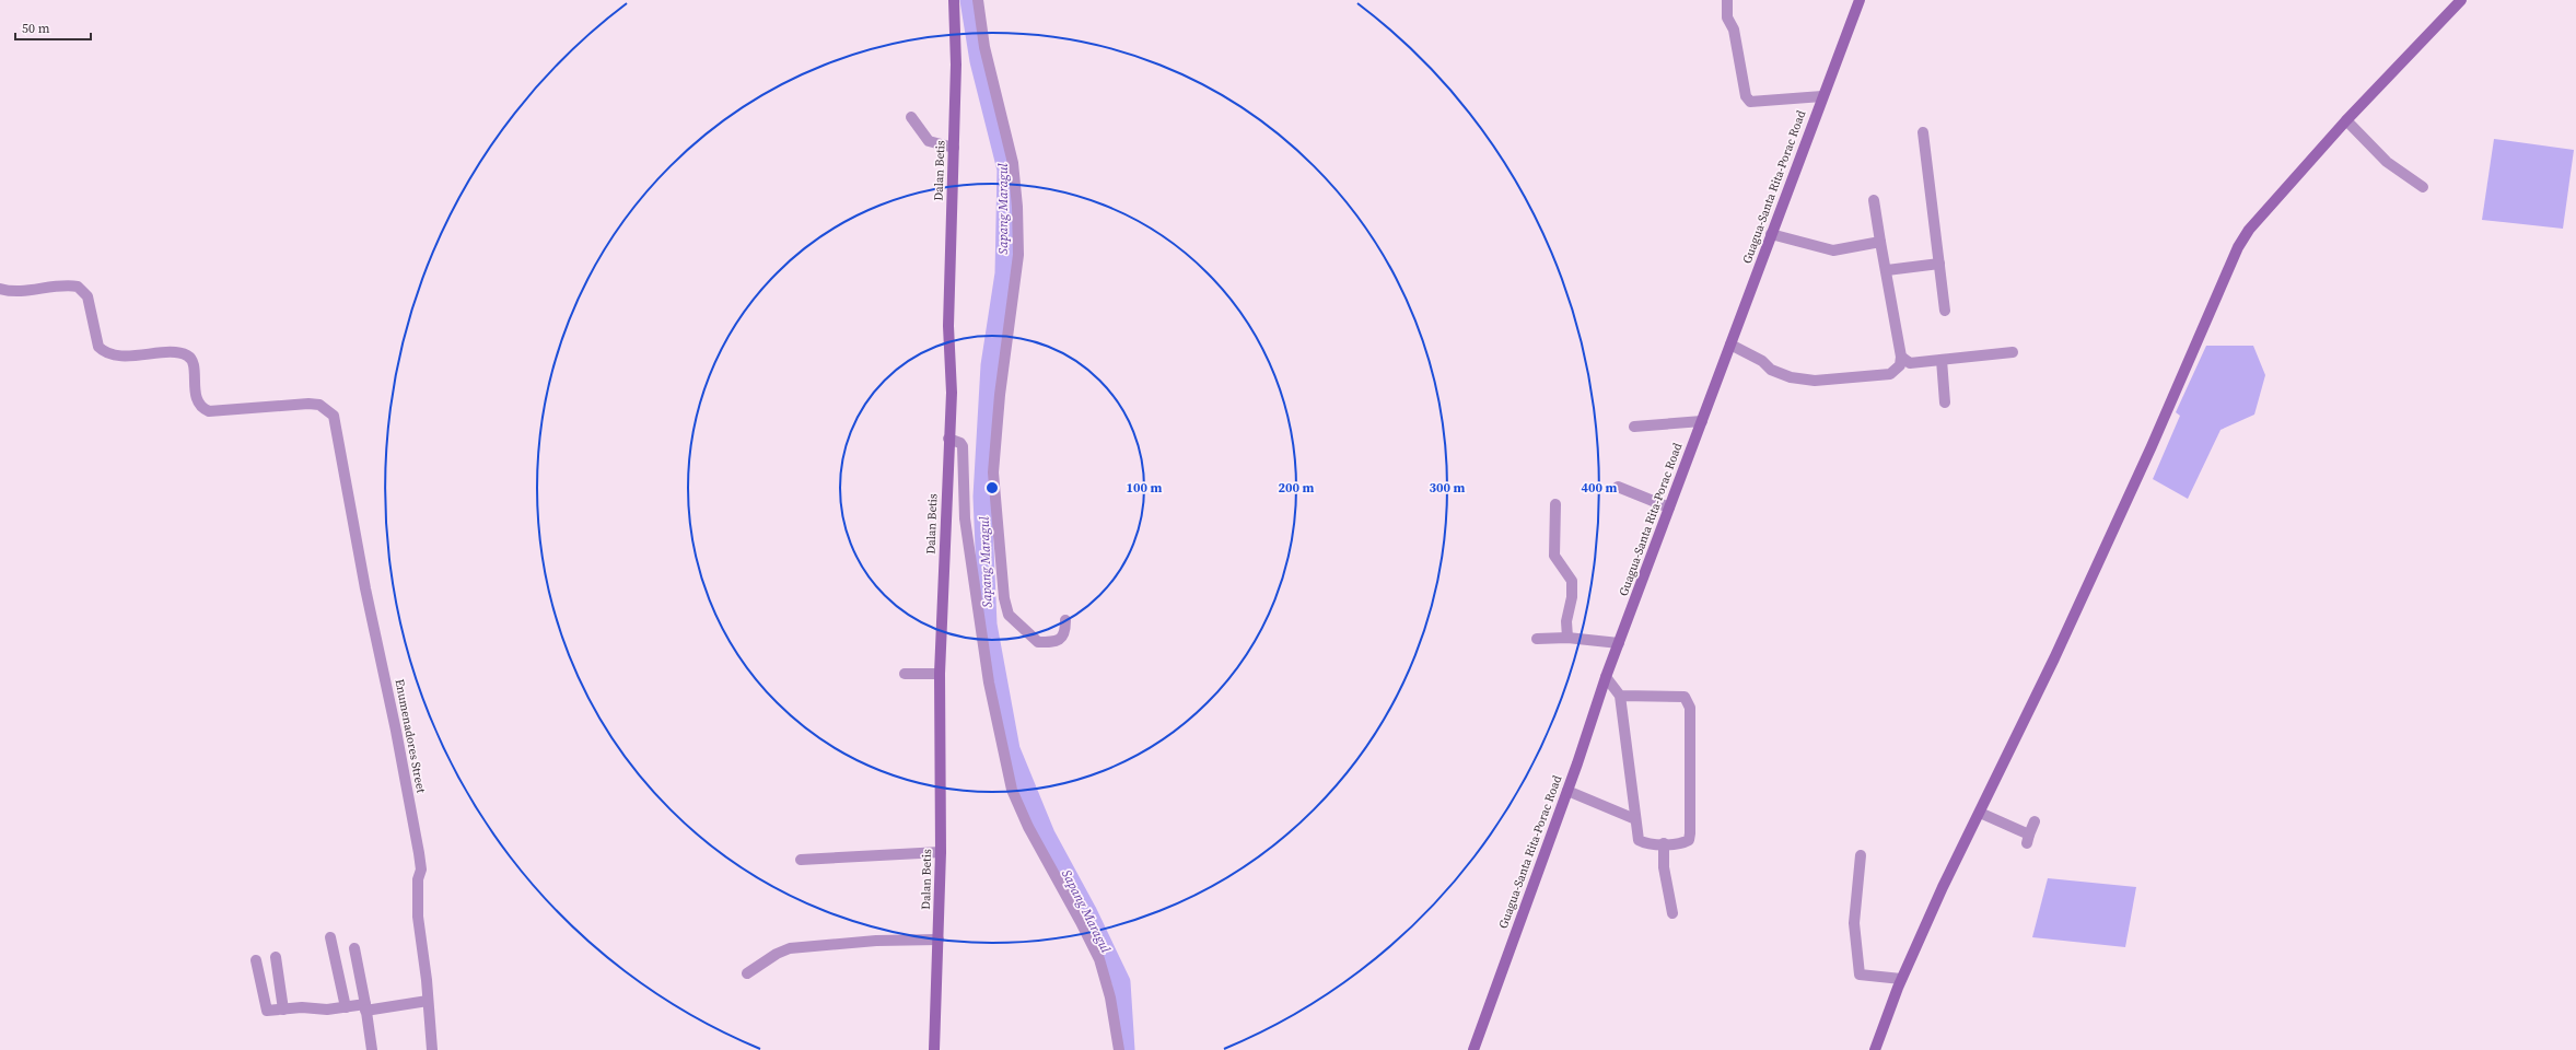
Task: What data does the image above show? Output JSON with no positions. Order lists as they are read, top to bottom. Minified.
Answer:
{"streets":{"street":["Dalan Betis","Guagua-Santa Rita-Porac Road","Enumenadores Street"]},"water":["Sapang Maragul"],"scale_bar":"50 m","rings":["100 m","200 m","300 m","400 m"]}
